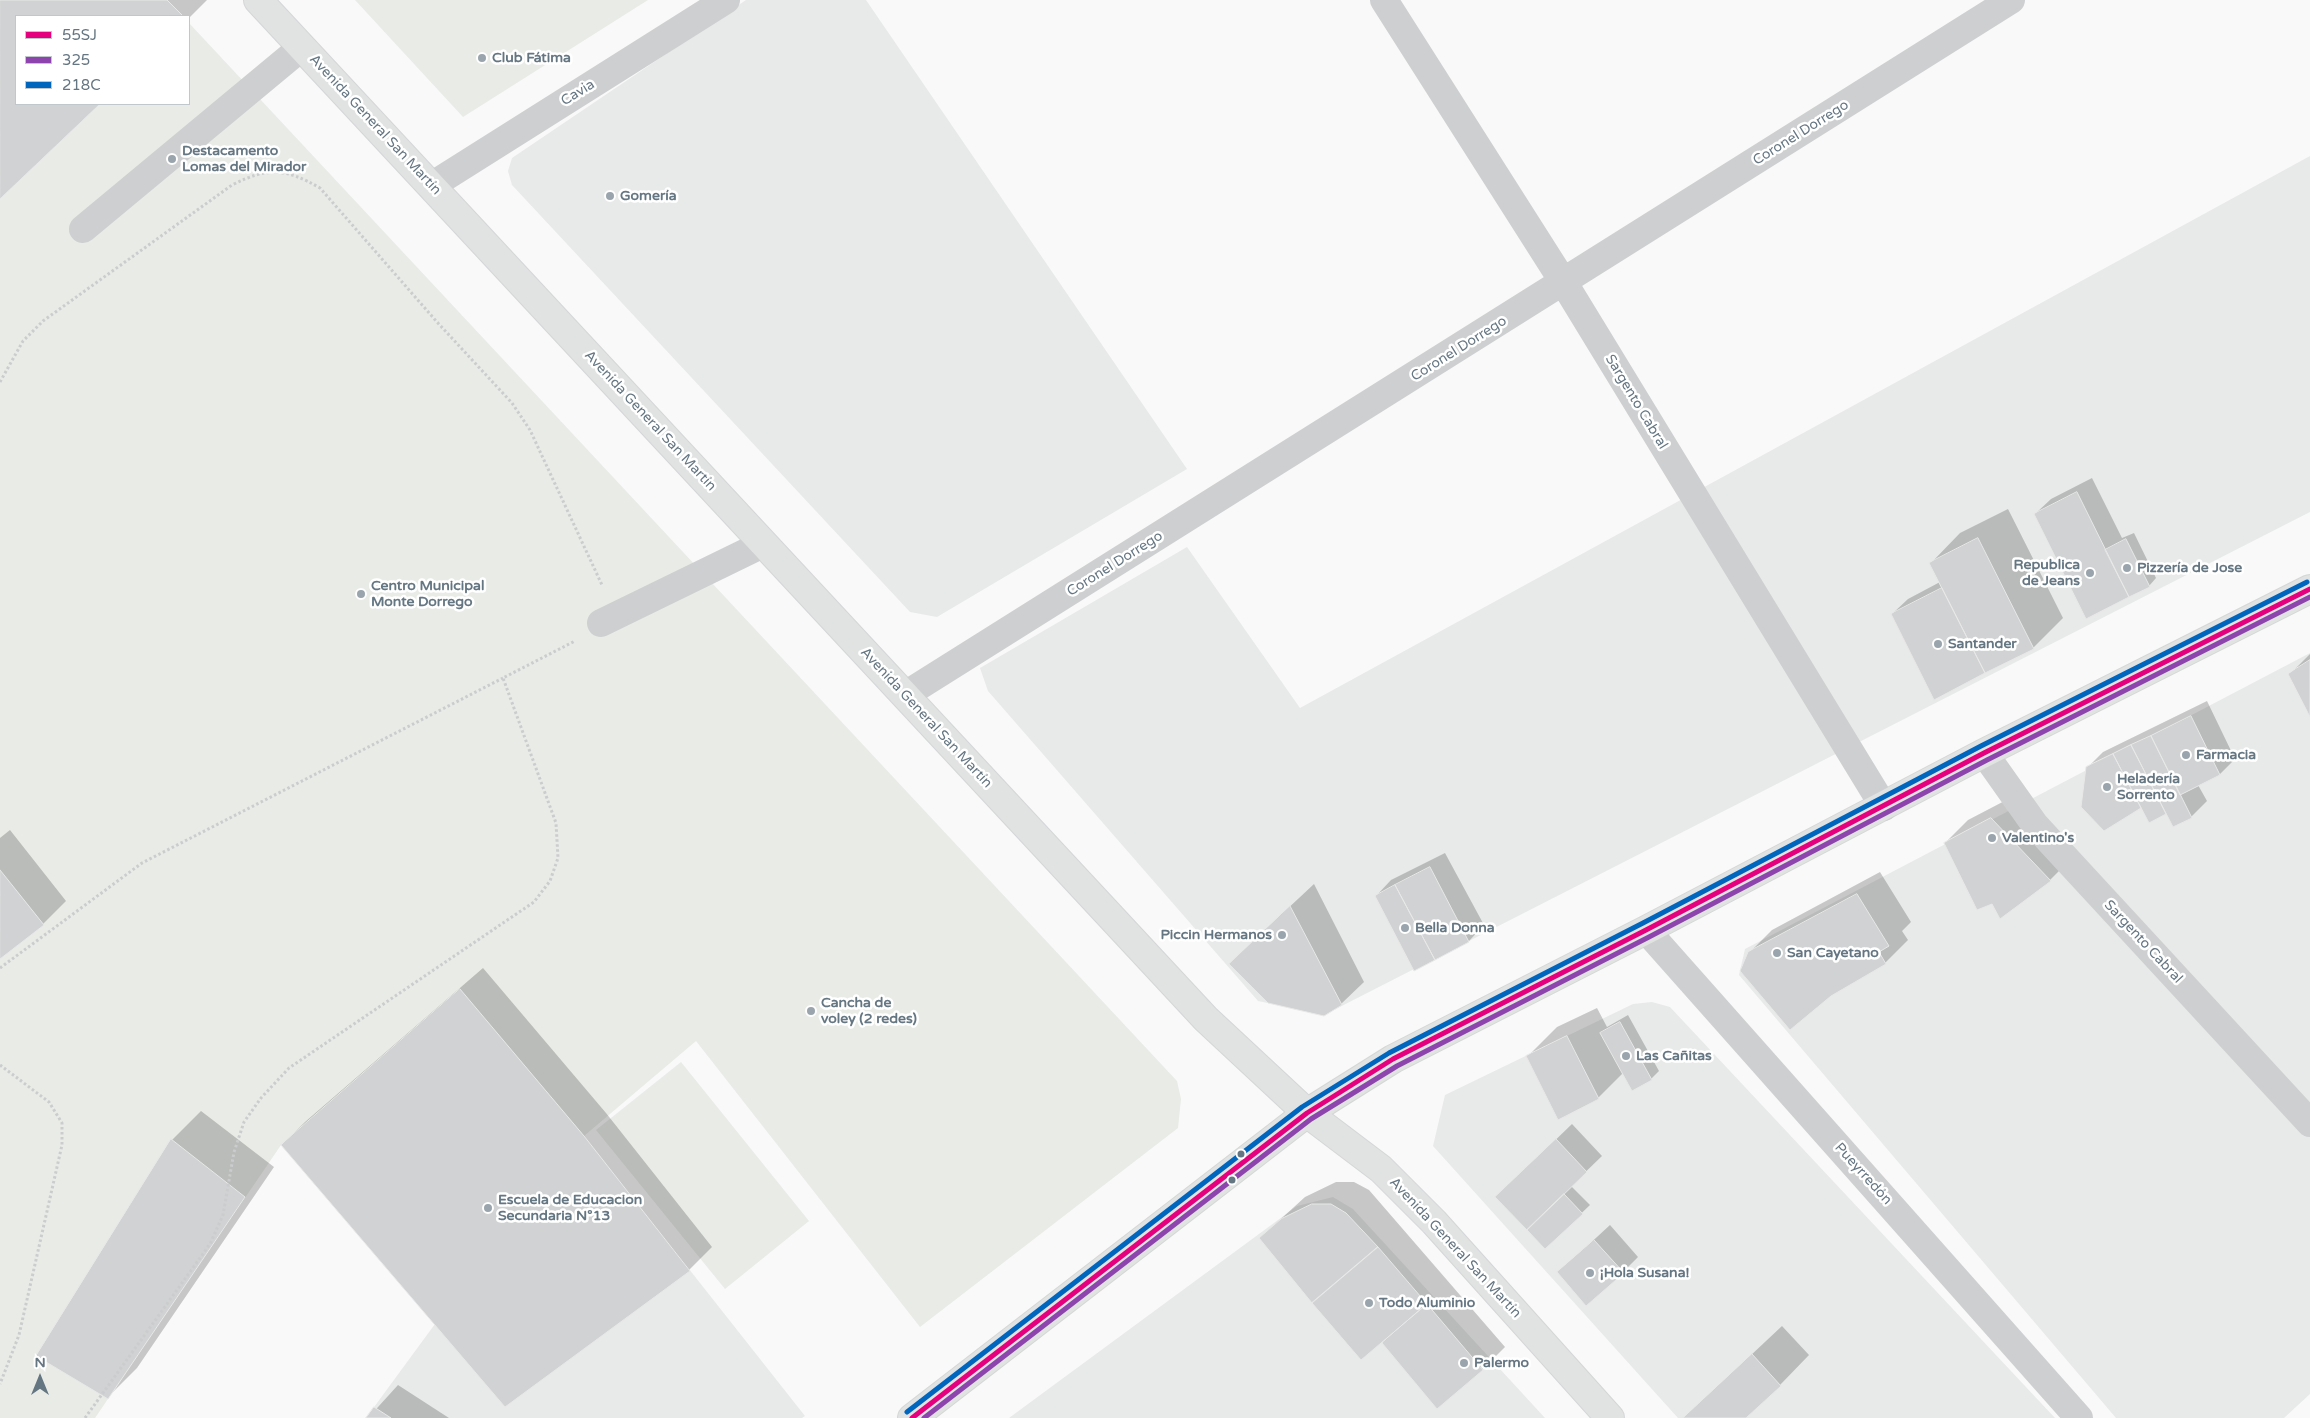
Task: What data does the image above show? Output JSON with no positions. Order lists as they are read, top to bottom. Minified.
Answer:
{"streets":{"main road":["Avenida General San Martín"],"street":["Cavia","Coronel Dorrego","Sargento Cabral","Pueyrredón"]},"crossings":[["Cavia","Avenida General San Martín"],["Avenida General San Martín","Coronel Dorrego"],["Coronel Dorrego","Sargento Cabral"]],"places":["Club Fátima","Destacamento Lomas del Mirador","Gomería","Pizzería de Jose","Republica de Jeans","Centro Municipal Monte Dorrego","Santander","Farmacia","Heladería Sorrento","Valentino's","Bella Donna","Piccin Hermanos","San Cayetano","Cancha de voley (2 redes)","Las Cañitas","Escuela de Educacion Secundaria N°13","¡Hola Susana!","Todo Aluminio","Palermo"],"lines":["transit line 218C","transit line 55SJ","transit line 325"],"legend":["55SJ","325","218C"],"north":"top"}
